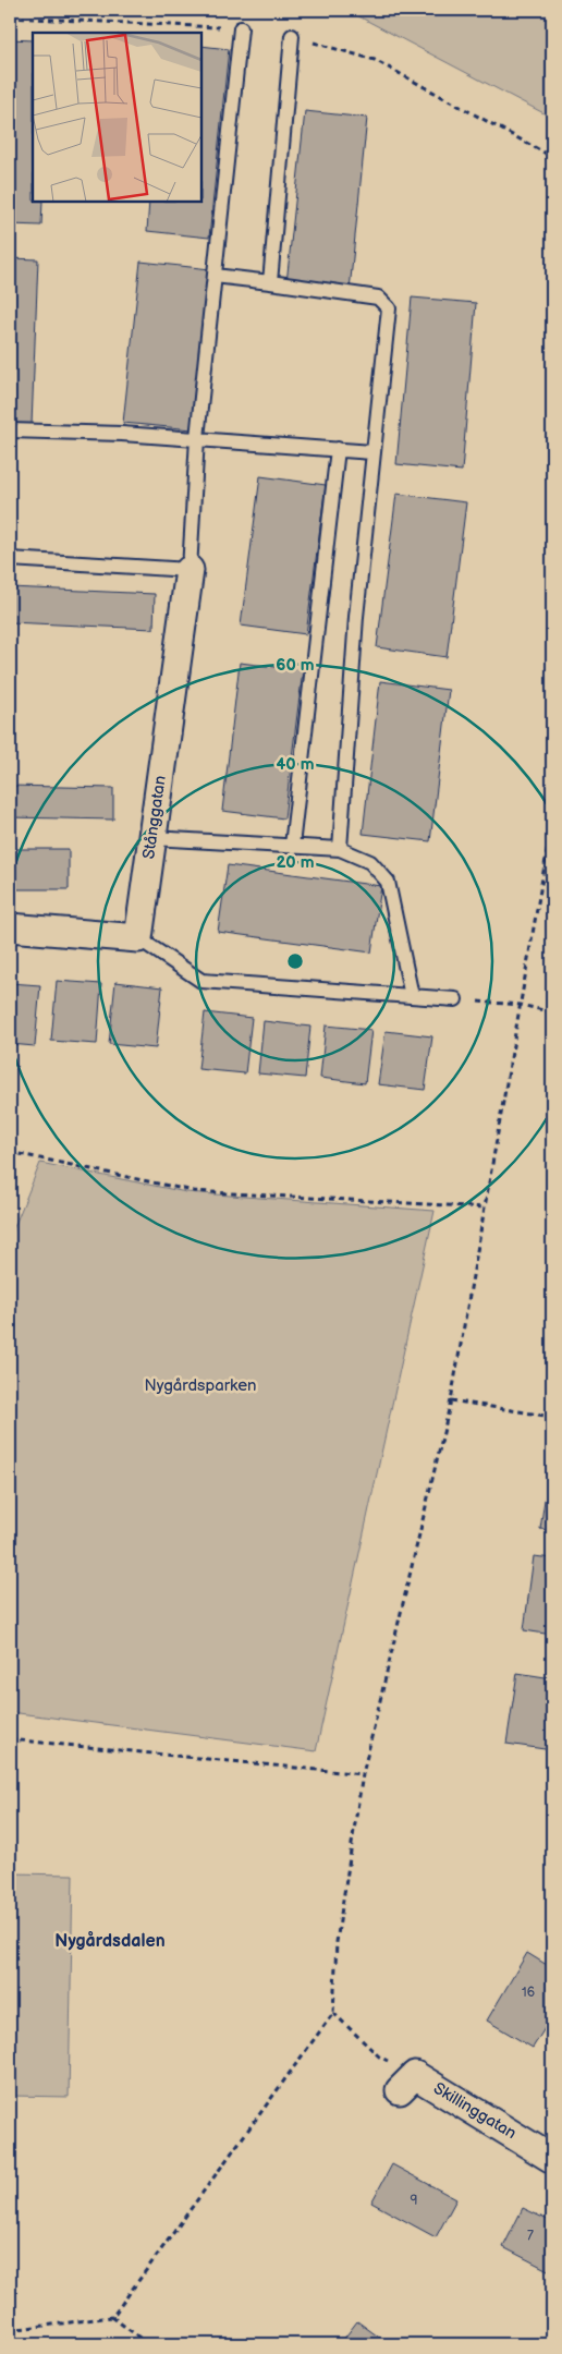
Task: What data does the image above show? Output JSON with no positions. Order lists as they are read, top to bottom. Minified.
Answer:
{"streets":{"street":["Stånggatan","Skillinggatan"]},"districts":["Nygårdsdalen"],"parks":["Nygårdsparken"],"house_numbers":["16","9","7"],"rings":["60 m","40 m","20 m"]}
